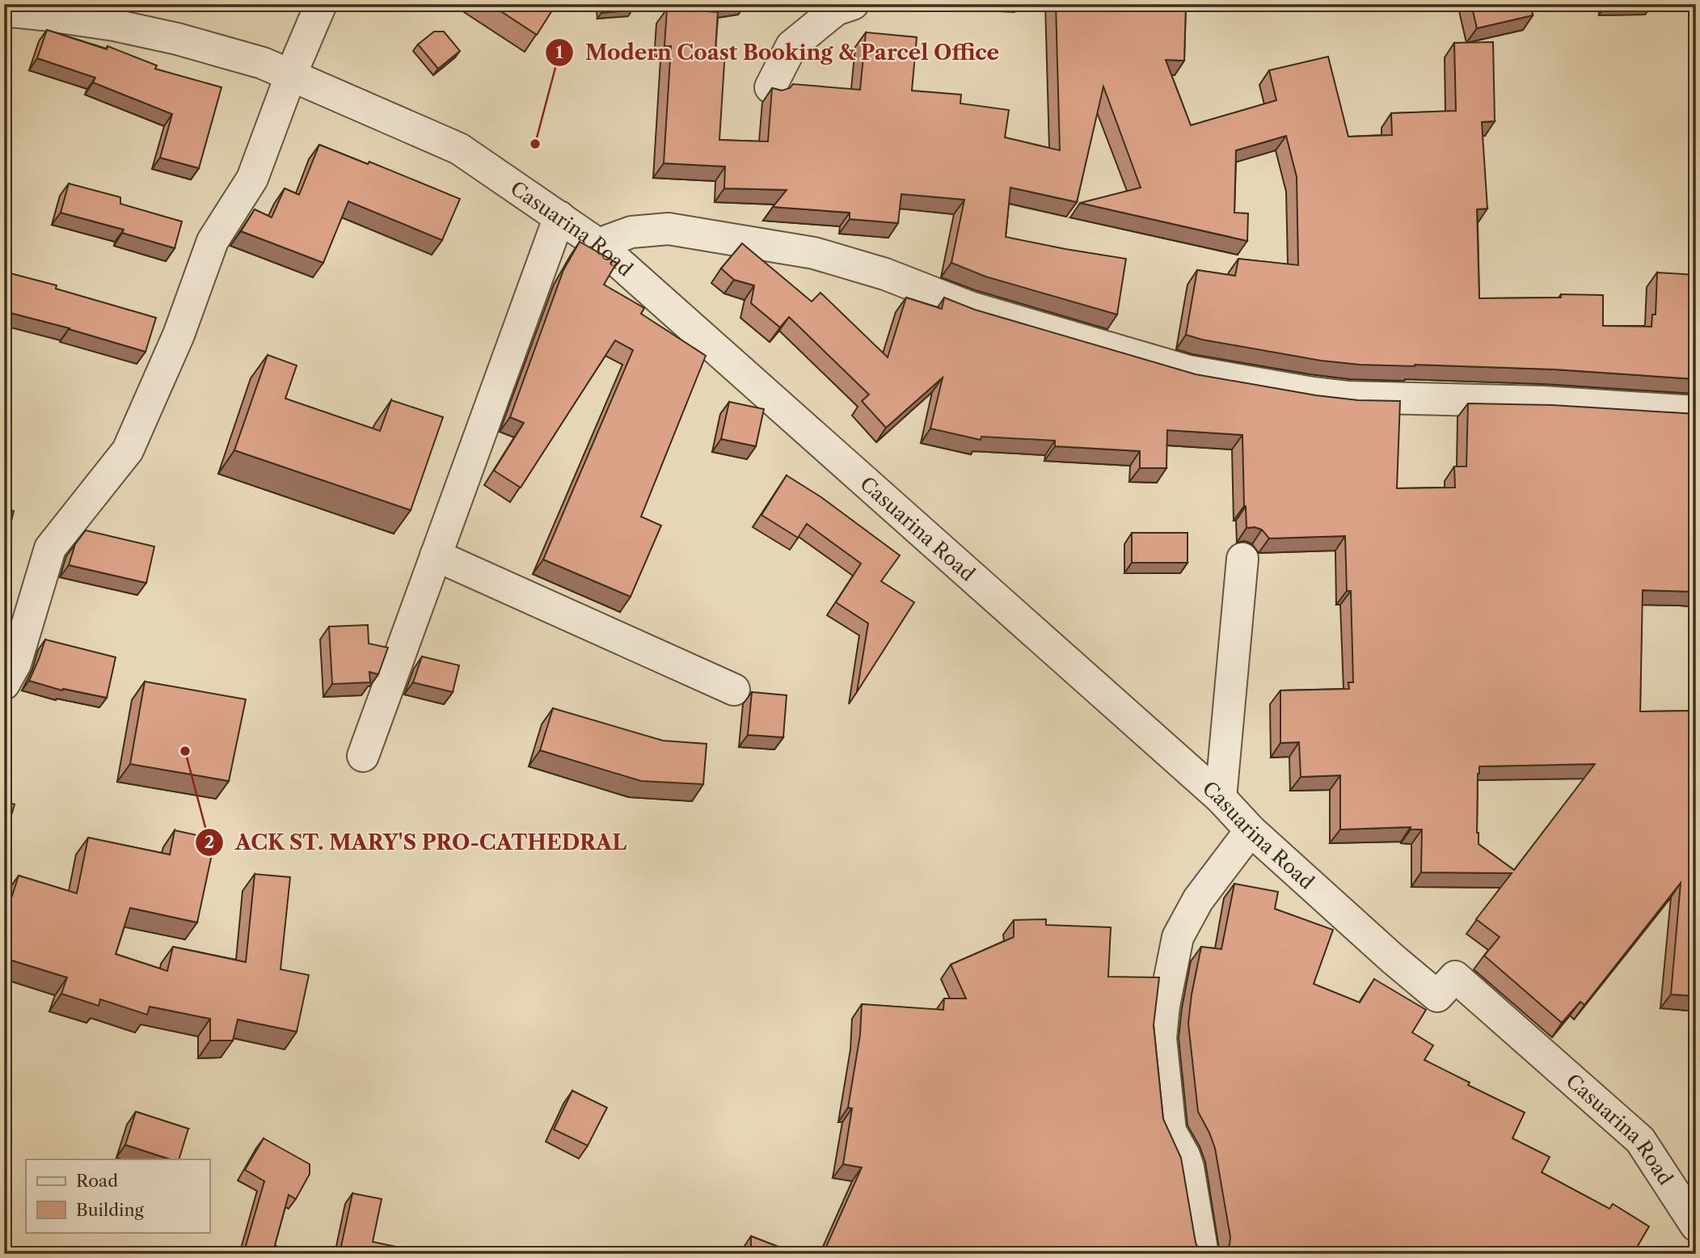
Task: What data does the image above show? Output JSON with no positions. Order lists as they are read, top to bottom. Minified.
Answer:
{"streets":{"street":["Casuarina Road"]},"places":["Modern Coast Booking & Parcel Office","ACK ST. MARY'S PRO-CATHEDRAL"],"legend":["Road","Building"]}
